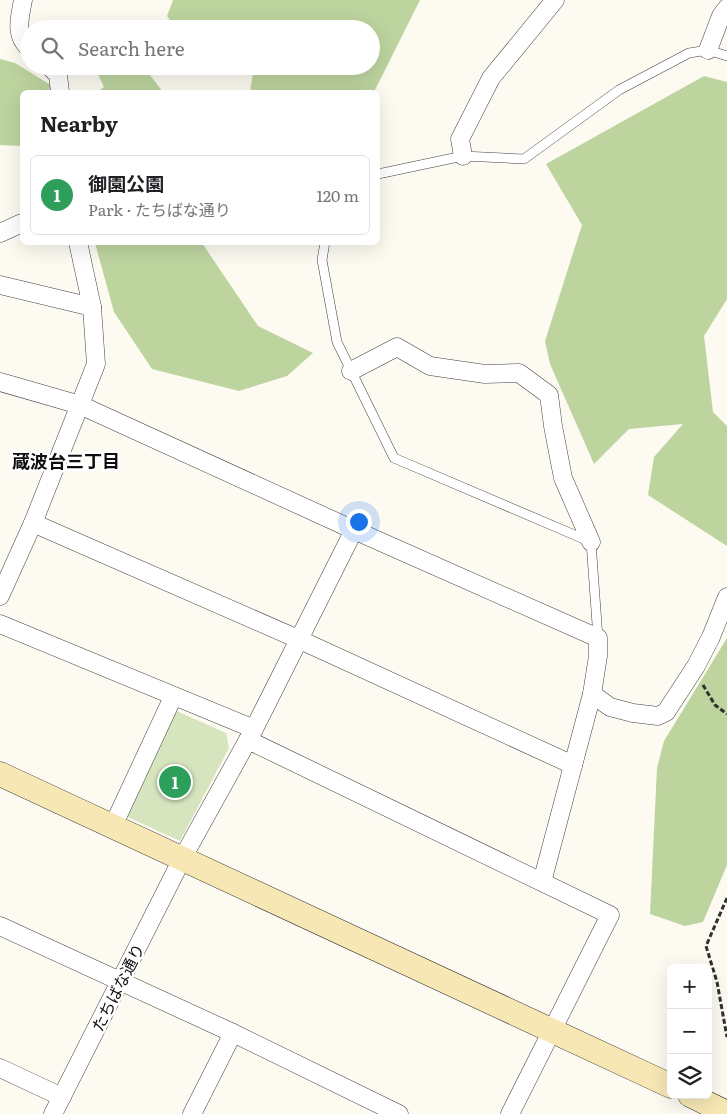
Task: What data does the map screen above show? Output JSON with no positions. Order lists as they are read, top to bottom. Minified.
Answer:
{"streets":{"street":["たちばな通り"]},"districts":["蔵波台三丁目"],"page":{"search":"Search here","heading":"Nearby","list":[{"mark":"1","name":"御園公園","note":"Park · たちばな通り","value":"120 m"}],"pins":"1","map_buttons":["+","−"]}}
